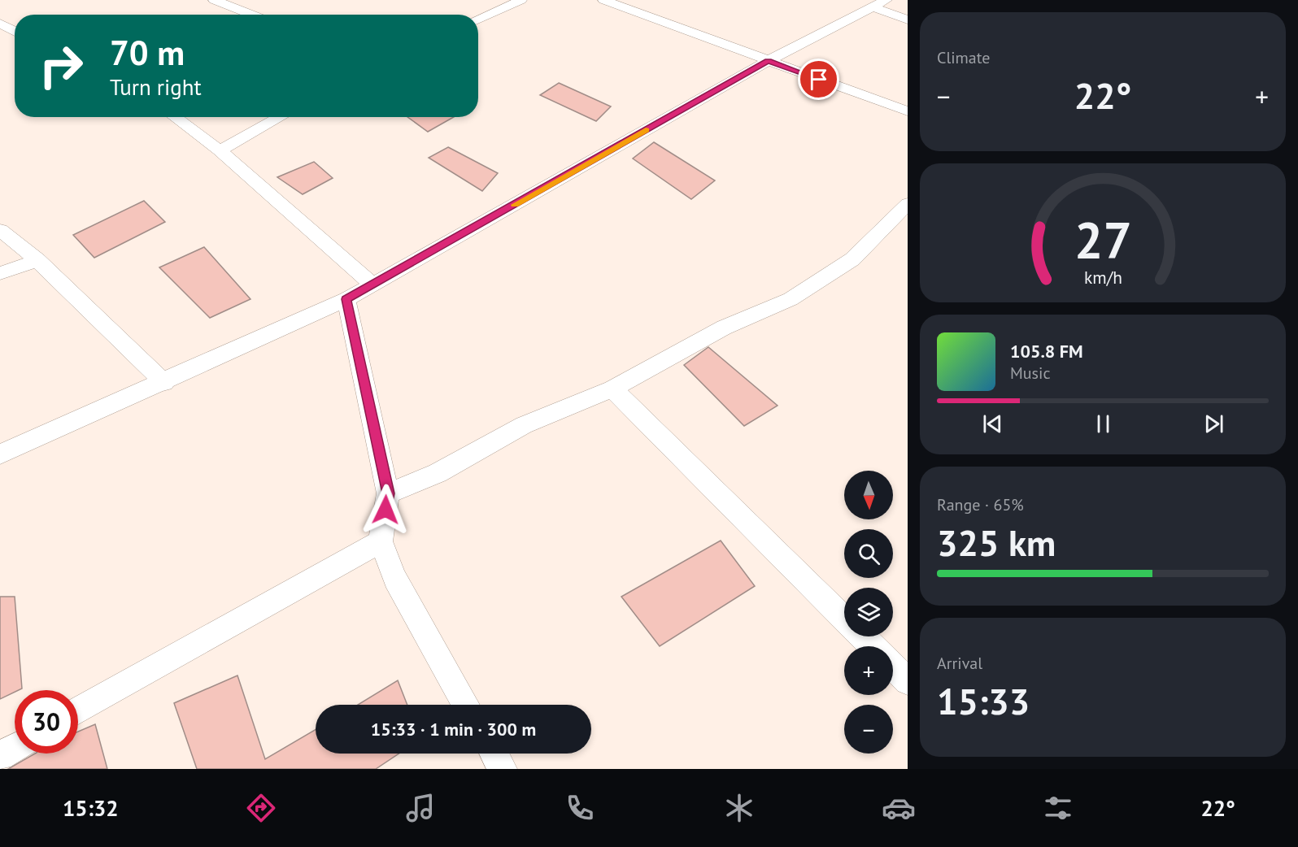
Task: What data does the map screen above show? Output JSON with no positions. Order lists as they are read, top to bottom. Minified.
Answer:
{"north":"bottom","page":{"tile":["Climate",["Range · 65%","325 km"],["Arrival","15:33"]],"turn":["70 m","Turn right"],"heat":["−","22°","+"],"song":["105.8 FM","Music"],"map_buttons":["+","−"],"limit":"30","trip":"15:33 · 1 min · 300 m","tabs":["15:32","22°"],"gauge":["27","km/h"]}}
